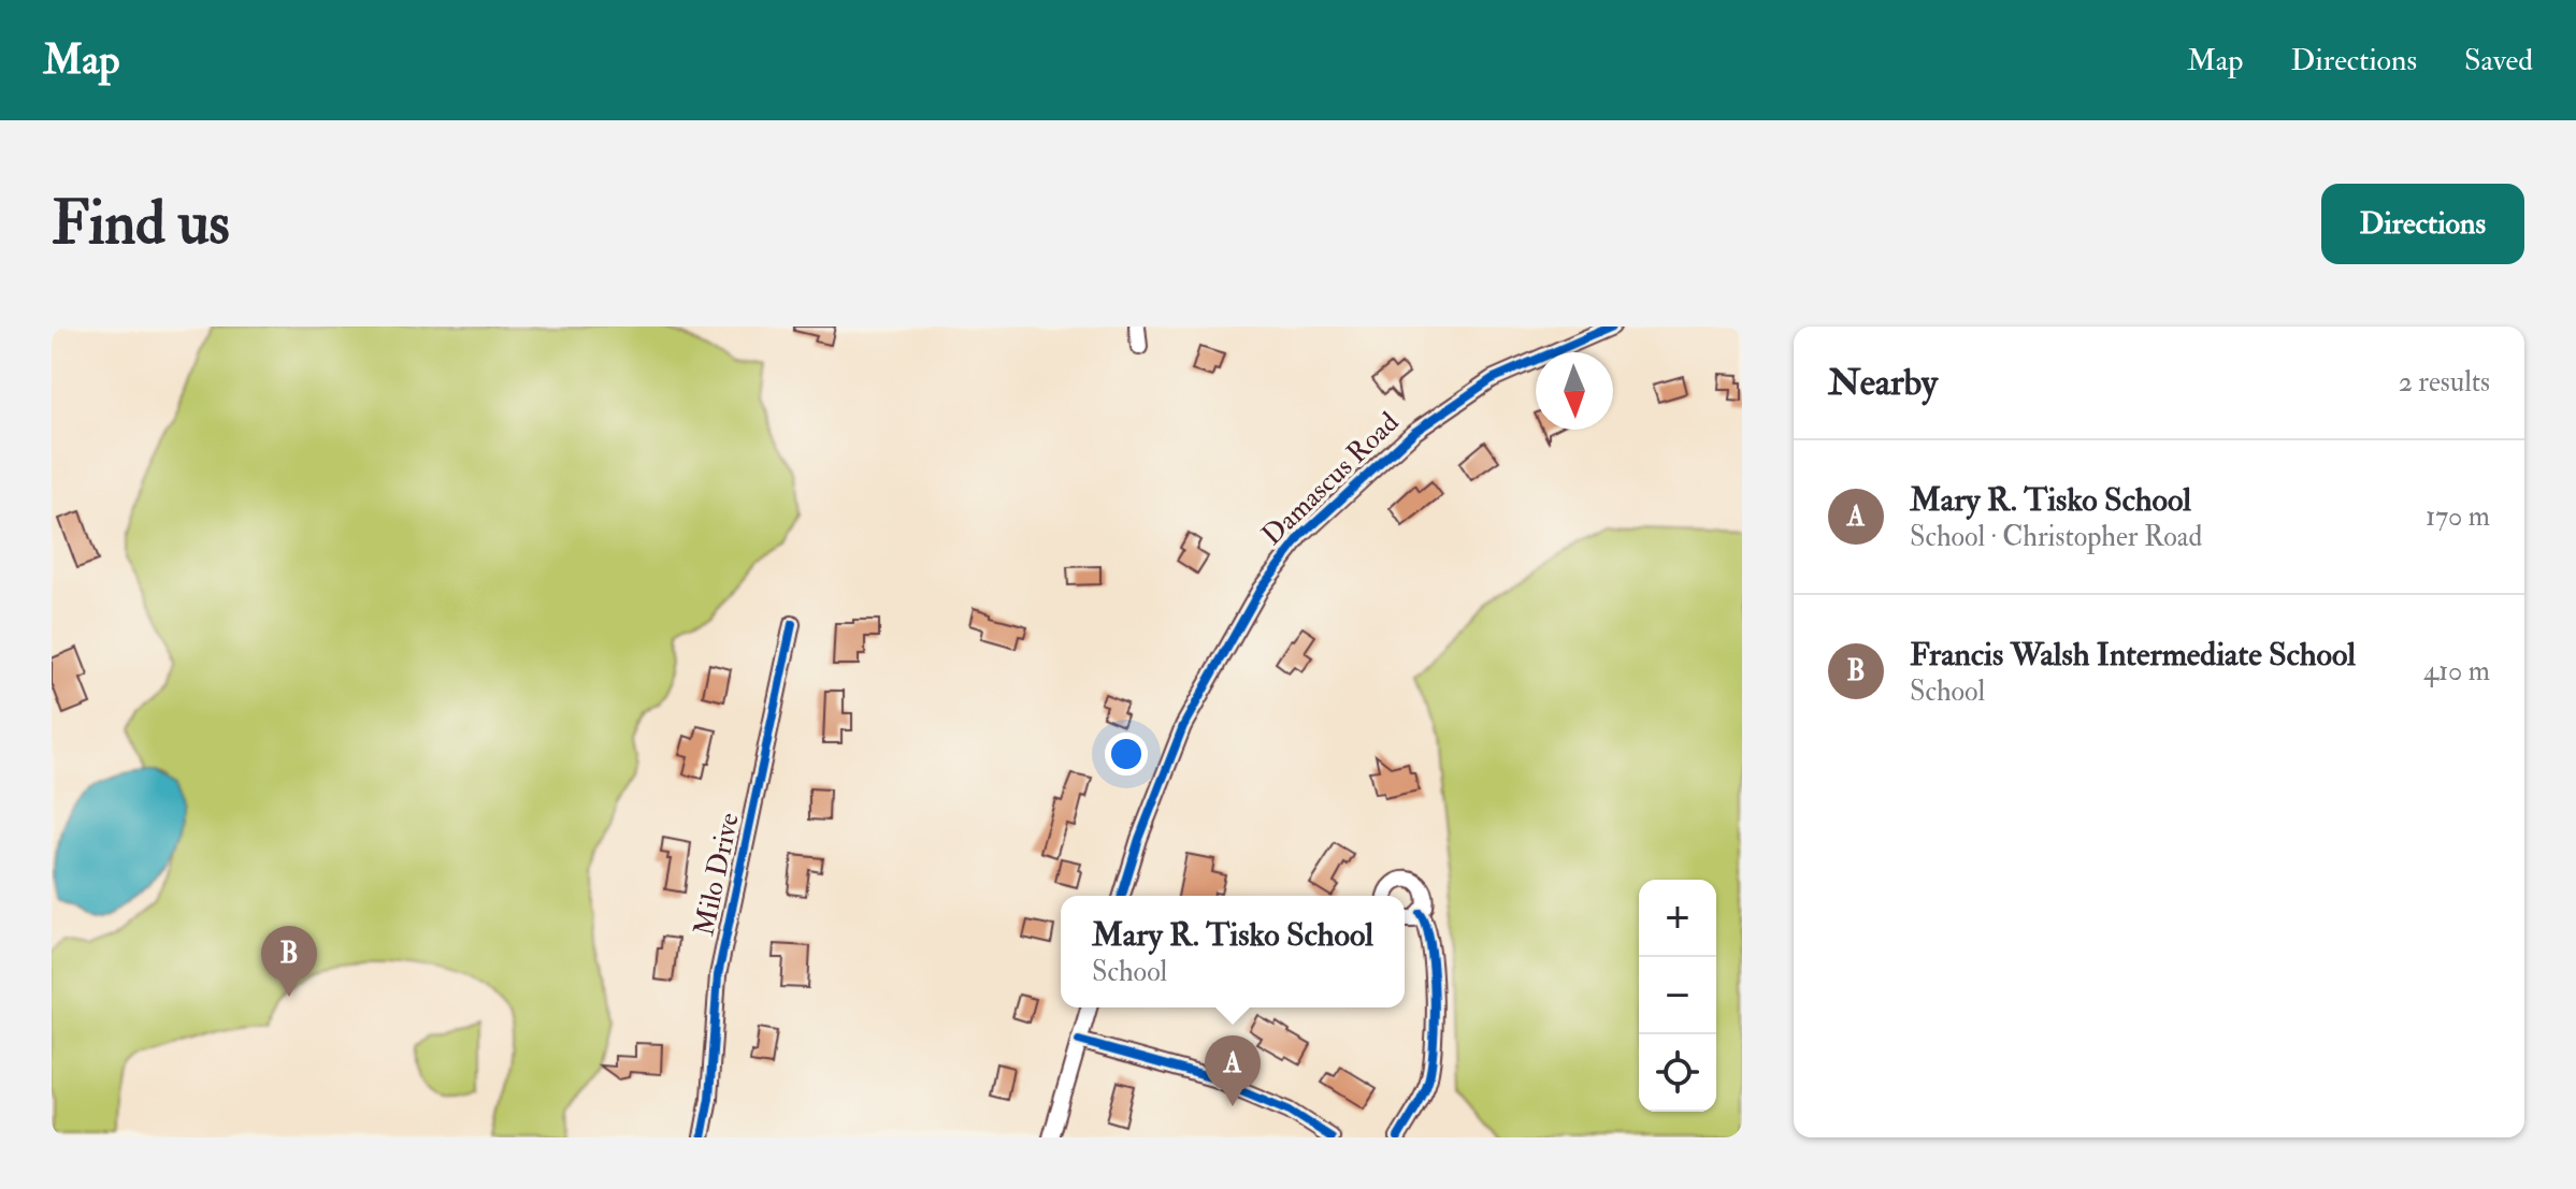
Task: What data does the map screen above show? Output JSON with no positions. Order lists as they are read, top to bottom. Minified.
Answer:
{"streets":{"street":["Damascus Road","Milo Drive"]},"north":"bottom","page":{"header":"Map","nav":["Map","Directions","Saved"],"buttons":"Directions","title":"Find us","heading":["Nearby","2 results"],"list":[{"mark":"A","name":"Mary R. Tisko School","note":"School · Christopher Road","value":"170 m"},{"mark":"B","name":"Francis Walsh Intermediate School","note":"School","value":"410 m"}],"map_buttons":["+","−"],"popup":["Mary R. Tisko School","School"],"pins":["B","A"]}}
